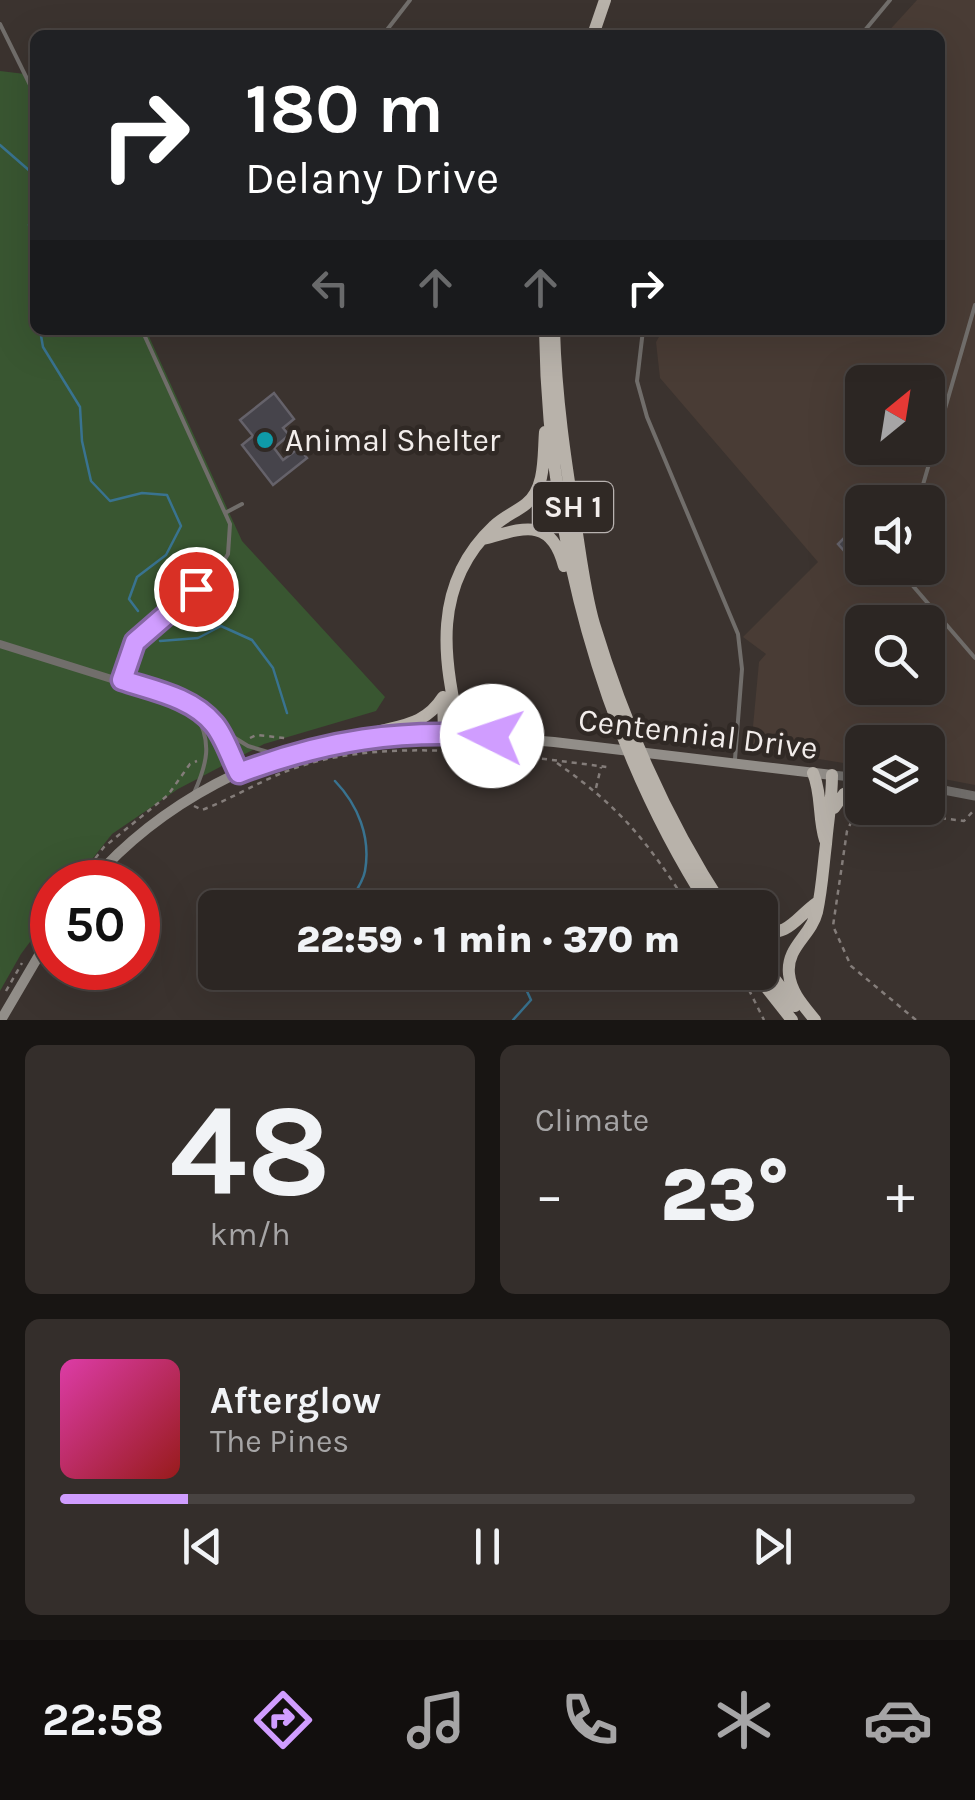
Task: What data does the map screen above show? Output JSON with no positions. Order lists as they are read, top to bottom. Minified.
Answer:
{"streets":{"highway":["SH 1"],"main road":["Centennial Drive"]},"places":["Animal Shelter"],"north":"top right","page":{"turn":["180 m","Delany Drive"],"limit":"50","trip":"22:59 · 1 min · 370 m","tile":[["48","km/h"],"Climate"],"heat":["−","23°","+"],"song":["Afterglow","The Pines"],"tabs":"22:58"}}
